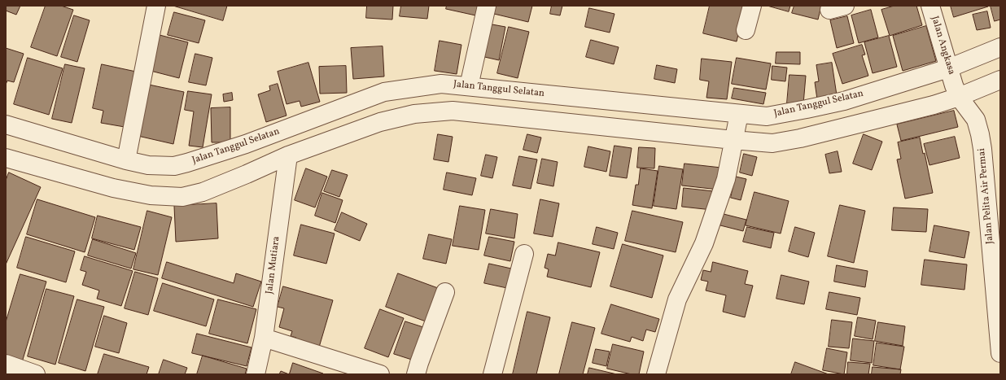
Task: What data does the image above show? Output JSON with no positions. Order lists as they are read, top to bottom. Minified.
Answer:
{"streets":{"street":["Jalan Angkasa","Jalan Tanggul Selatan","Jalan Pelita Air Permai","Jalan Mutiara"]},"crossings":[["Jalan Angkasa","Jalan Tanggul Selatan"],["Jalan Angkasa","Jalan Pelita Air Permai"],["Jalan Tanggul Selatan","Jalan Pelita Air Permai"],["Jalan Tanggul Selatan","Jalan Mutiara"]]}
